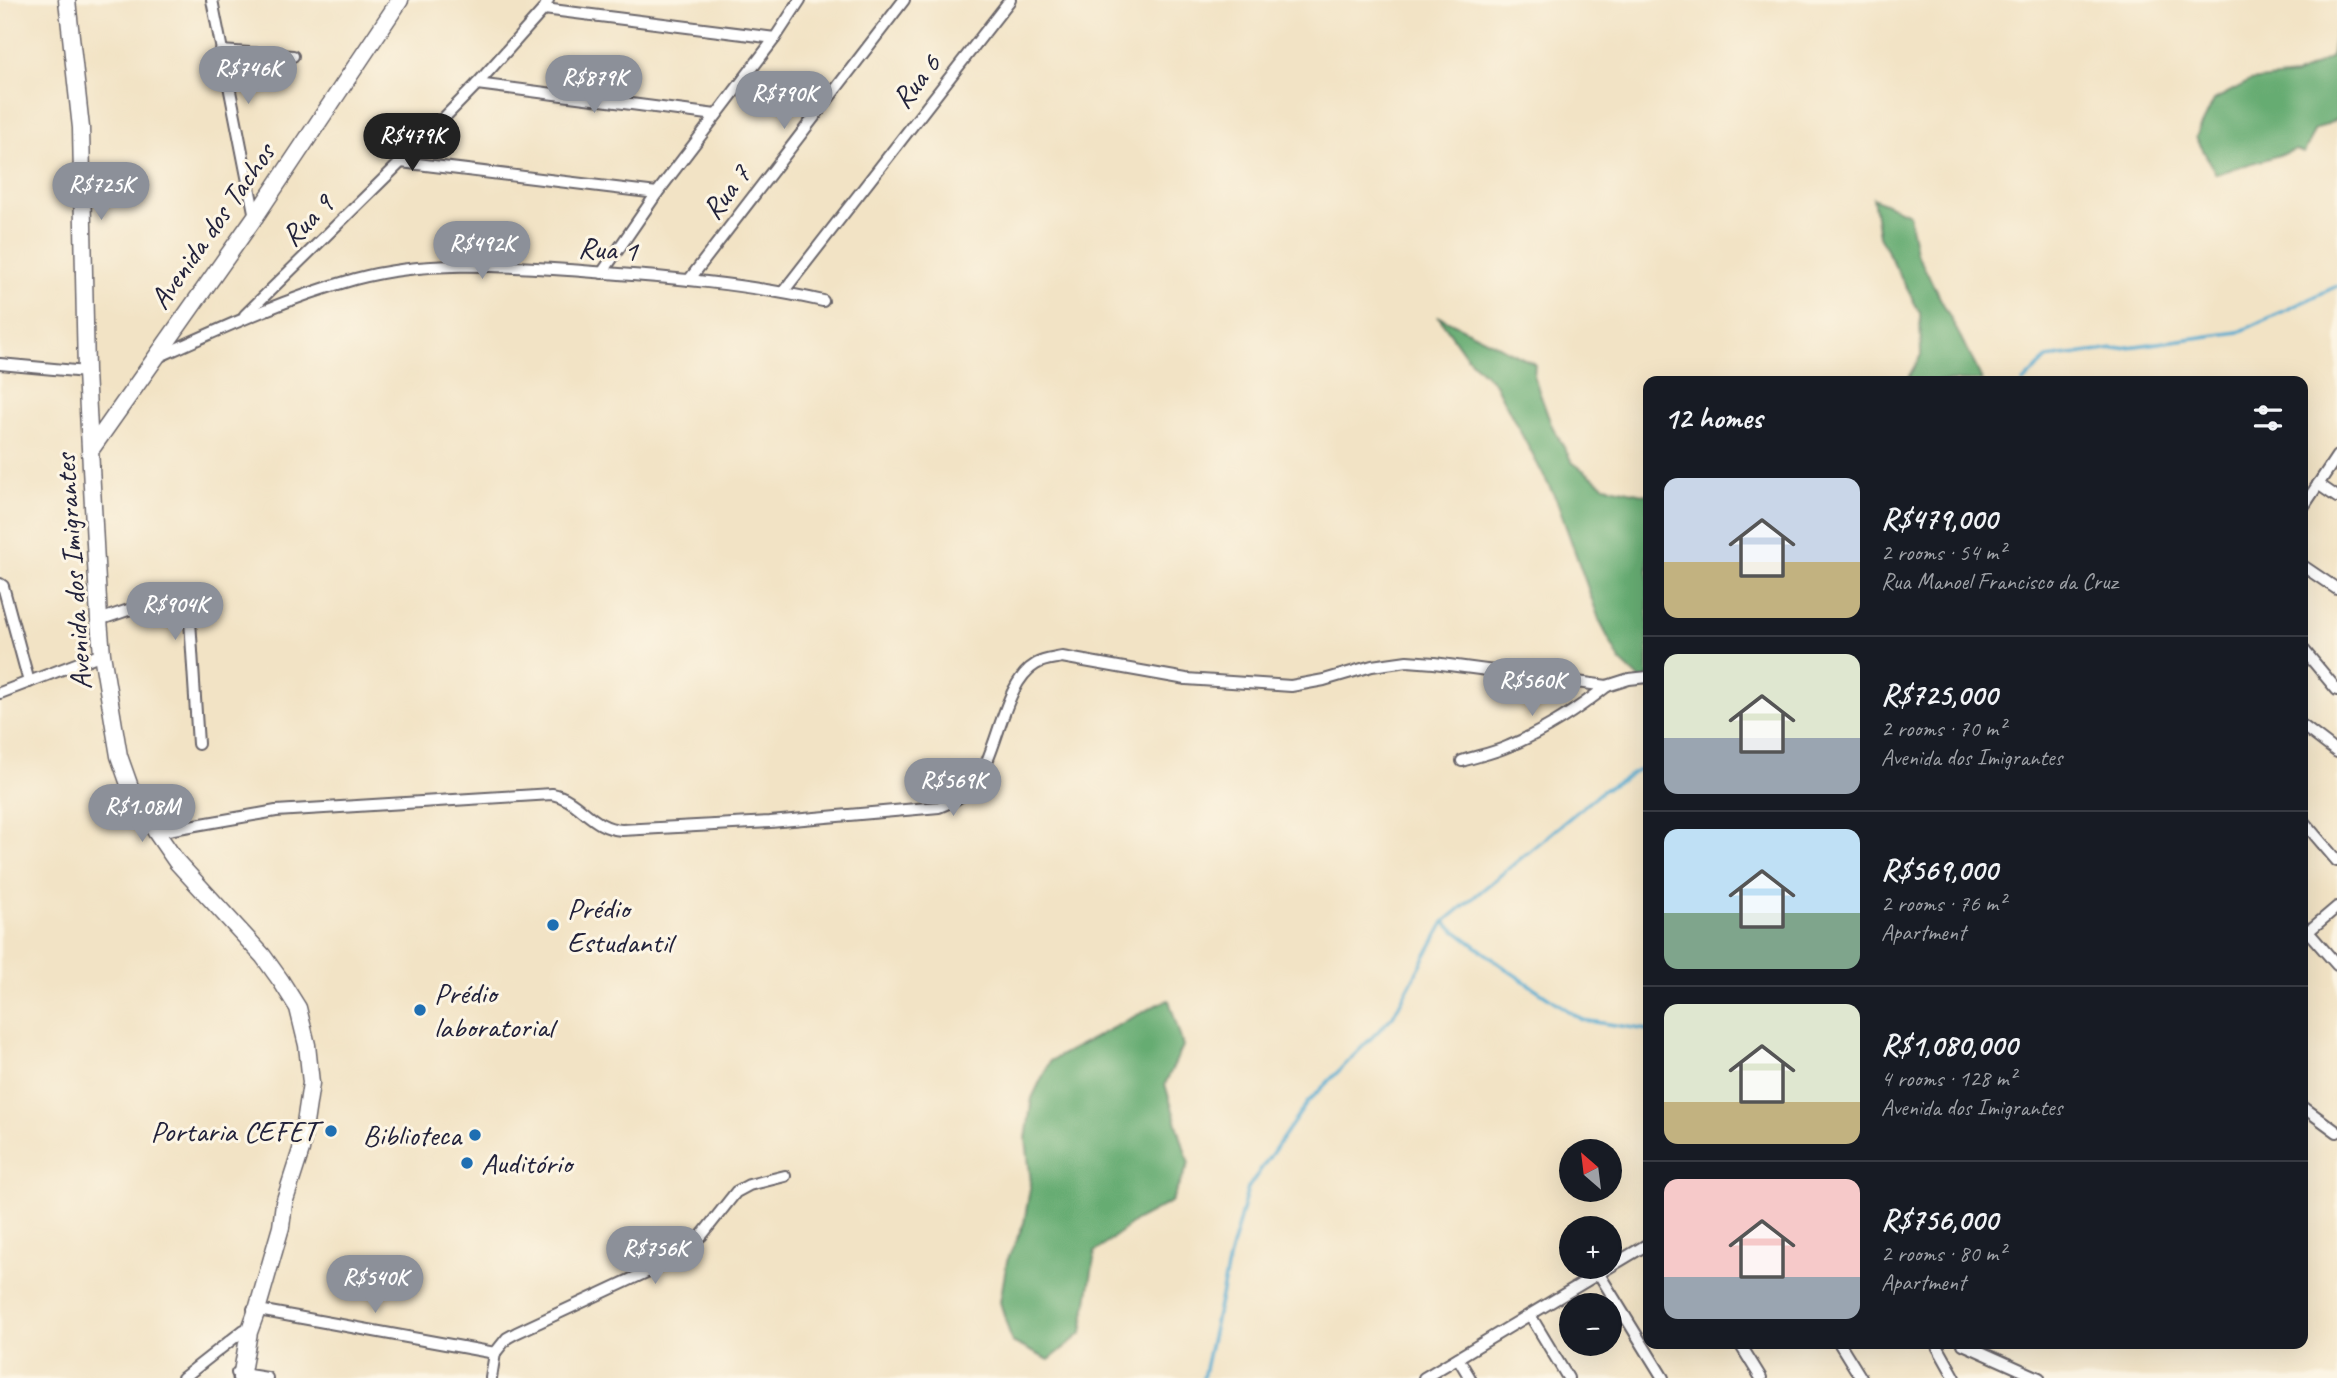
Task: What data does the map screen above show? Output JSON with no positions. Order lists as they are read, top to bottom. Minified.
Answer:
{"streets":{"main road":["Avenida dos Tachos","Avenida dos Imigrantes"],"street":["Rua 6","Rua 7","Rua 9","Rua 1"]},"crossings":[["Rua 6","Rua 1"],["Rua 7","Rua 1"],["Rua 9","Rua 1"],["Avenida dos Tachos","Rua 1"],["Avenida dos Tachos","Avenida dos Imigrantes"]],"places":["Prédio Estudantil","Prédio laboratorial","Portaria CEFET","Biblioteca","Auditório"],"north":"top left","page":{"price":["R$746K","R$879K","R$790K","R$479K","R$725K","R$492K","R$904K","R$560K","R$569K","R$1.08M","R$756K","R$540K"],"heading":"12 homes","list":[{"name":"R$479,000","note":"2 rooms · 54 m² · Rua Manoel Francisco da Cruz"},{"name":"R$725,000","note":"2 rooms · 70 m² · Avenida dos Imigrantes"},{"name":"R$569,000","note":"2 rooms · 76 m² · Apartment"},{"name":"R$1,080,000","note":"4 rooms · 128 m² · Avenida dos Imigrantes"},{"name":"R$756,000","note":"2 rooms · 80 m² · Apartment"}],"map_buttons":["+","−"]}}
